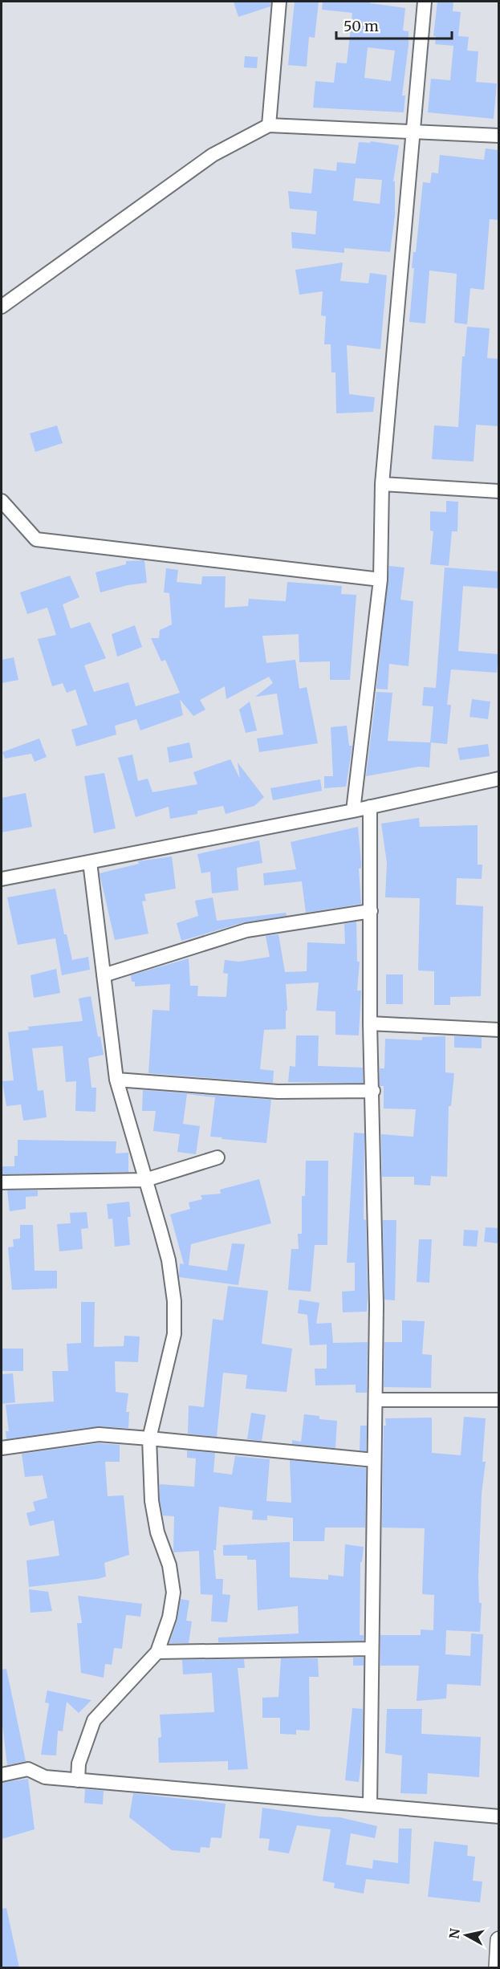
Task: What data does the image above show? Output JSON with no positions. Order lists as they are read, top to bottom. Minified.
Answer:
{"scale_bar":"50 m","north":"left"}
